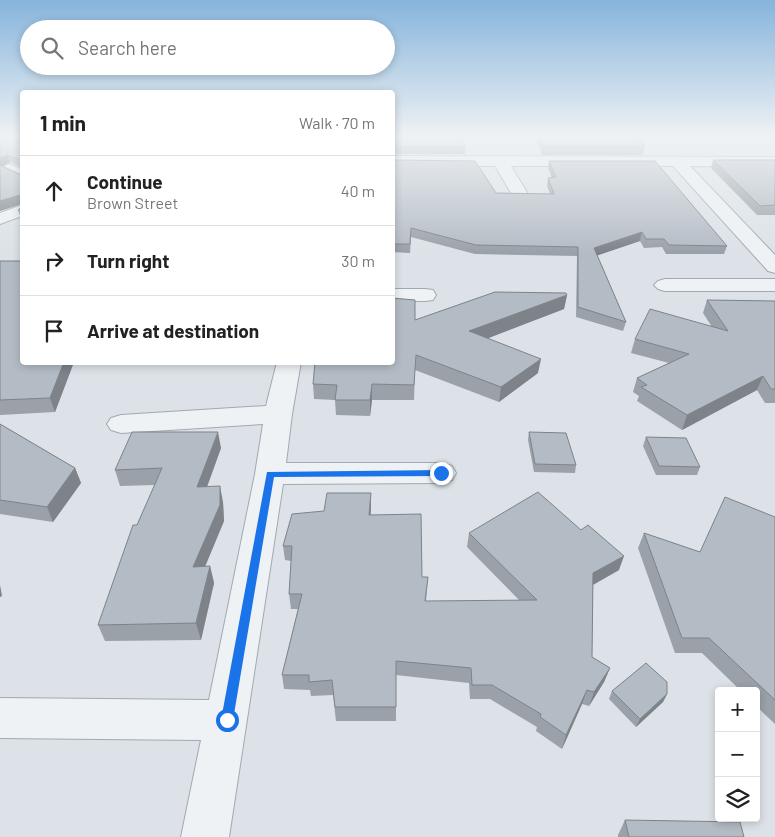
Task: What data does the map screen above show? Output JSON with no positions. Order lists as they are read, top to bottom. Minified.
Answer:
{"page":{"search":"Search here","heading":["1 min","Walk · 70 m"],"list":[["Continue","Brown Street","40 m"],["Turn right","30 m"],"Arrive at destination"],"map_buttons":["+","−"]}}
